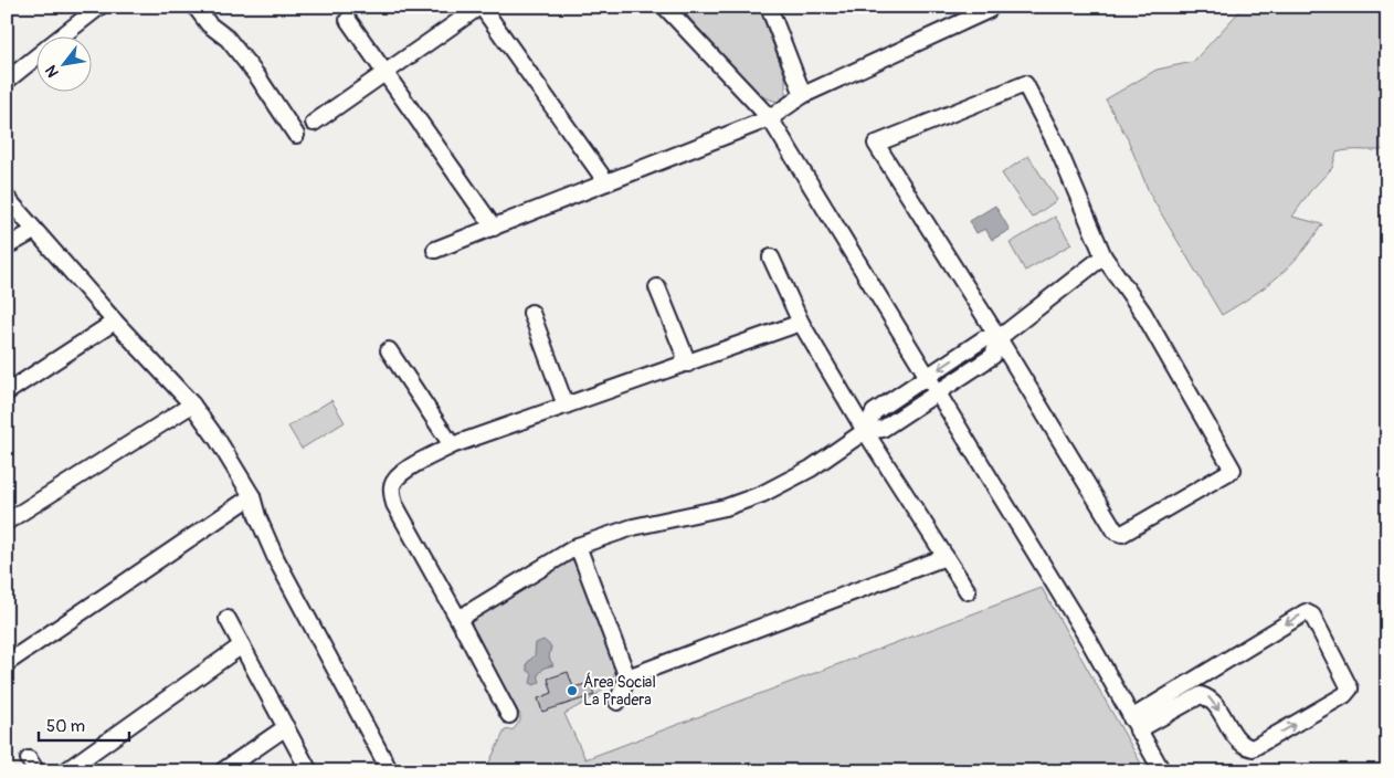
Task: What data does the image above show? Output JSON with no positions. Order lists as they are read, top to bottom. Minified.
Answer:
{"places":["Área Social La Pradera"],"scale_bar":"50 m","north":"bottom left"}
